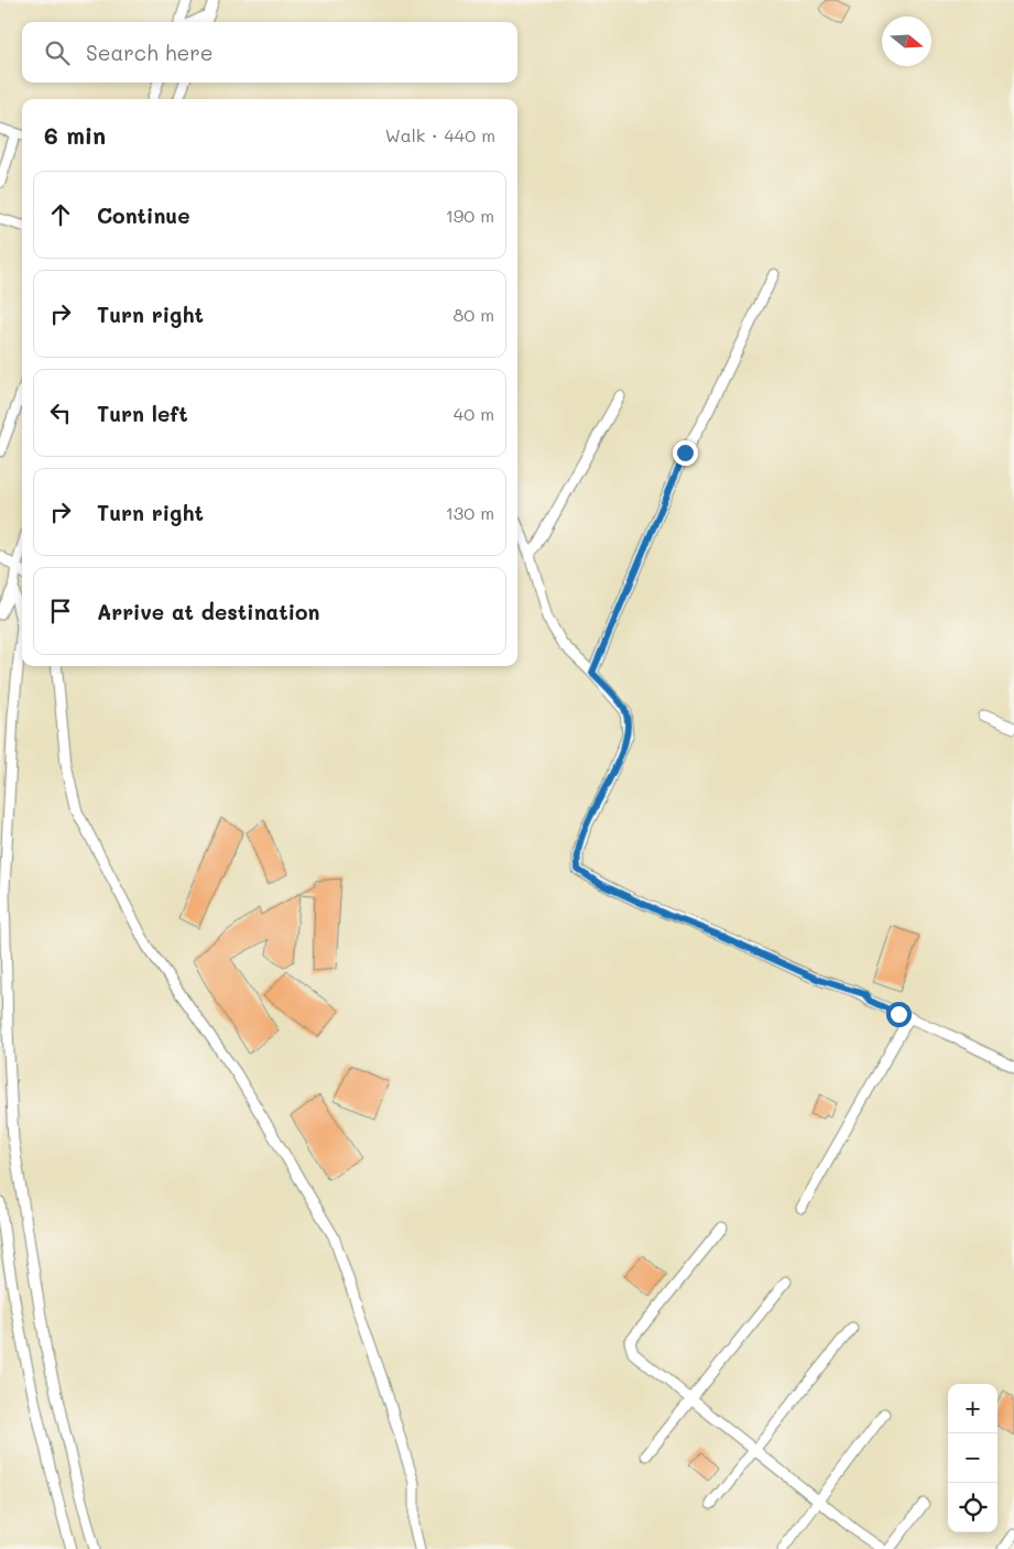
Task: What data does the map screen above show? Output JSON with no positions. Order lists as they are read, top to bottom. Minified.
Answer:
{"north":"right","page":{"search":"Search here","heading":["6 min","Walk · 440 m"],"list":[["Continue","190 m"],["Turn right","80 m"],["Turn left","40 m"],["Turn right","130 m"],"Arrive at destination"],"map_buttons":["+","−"]}}
